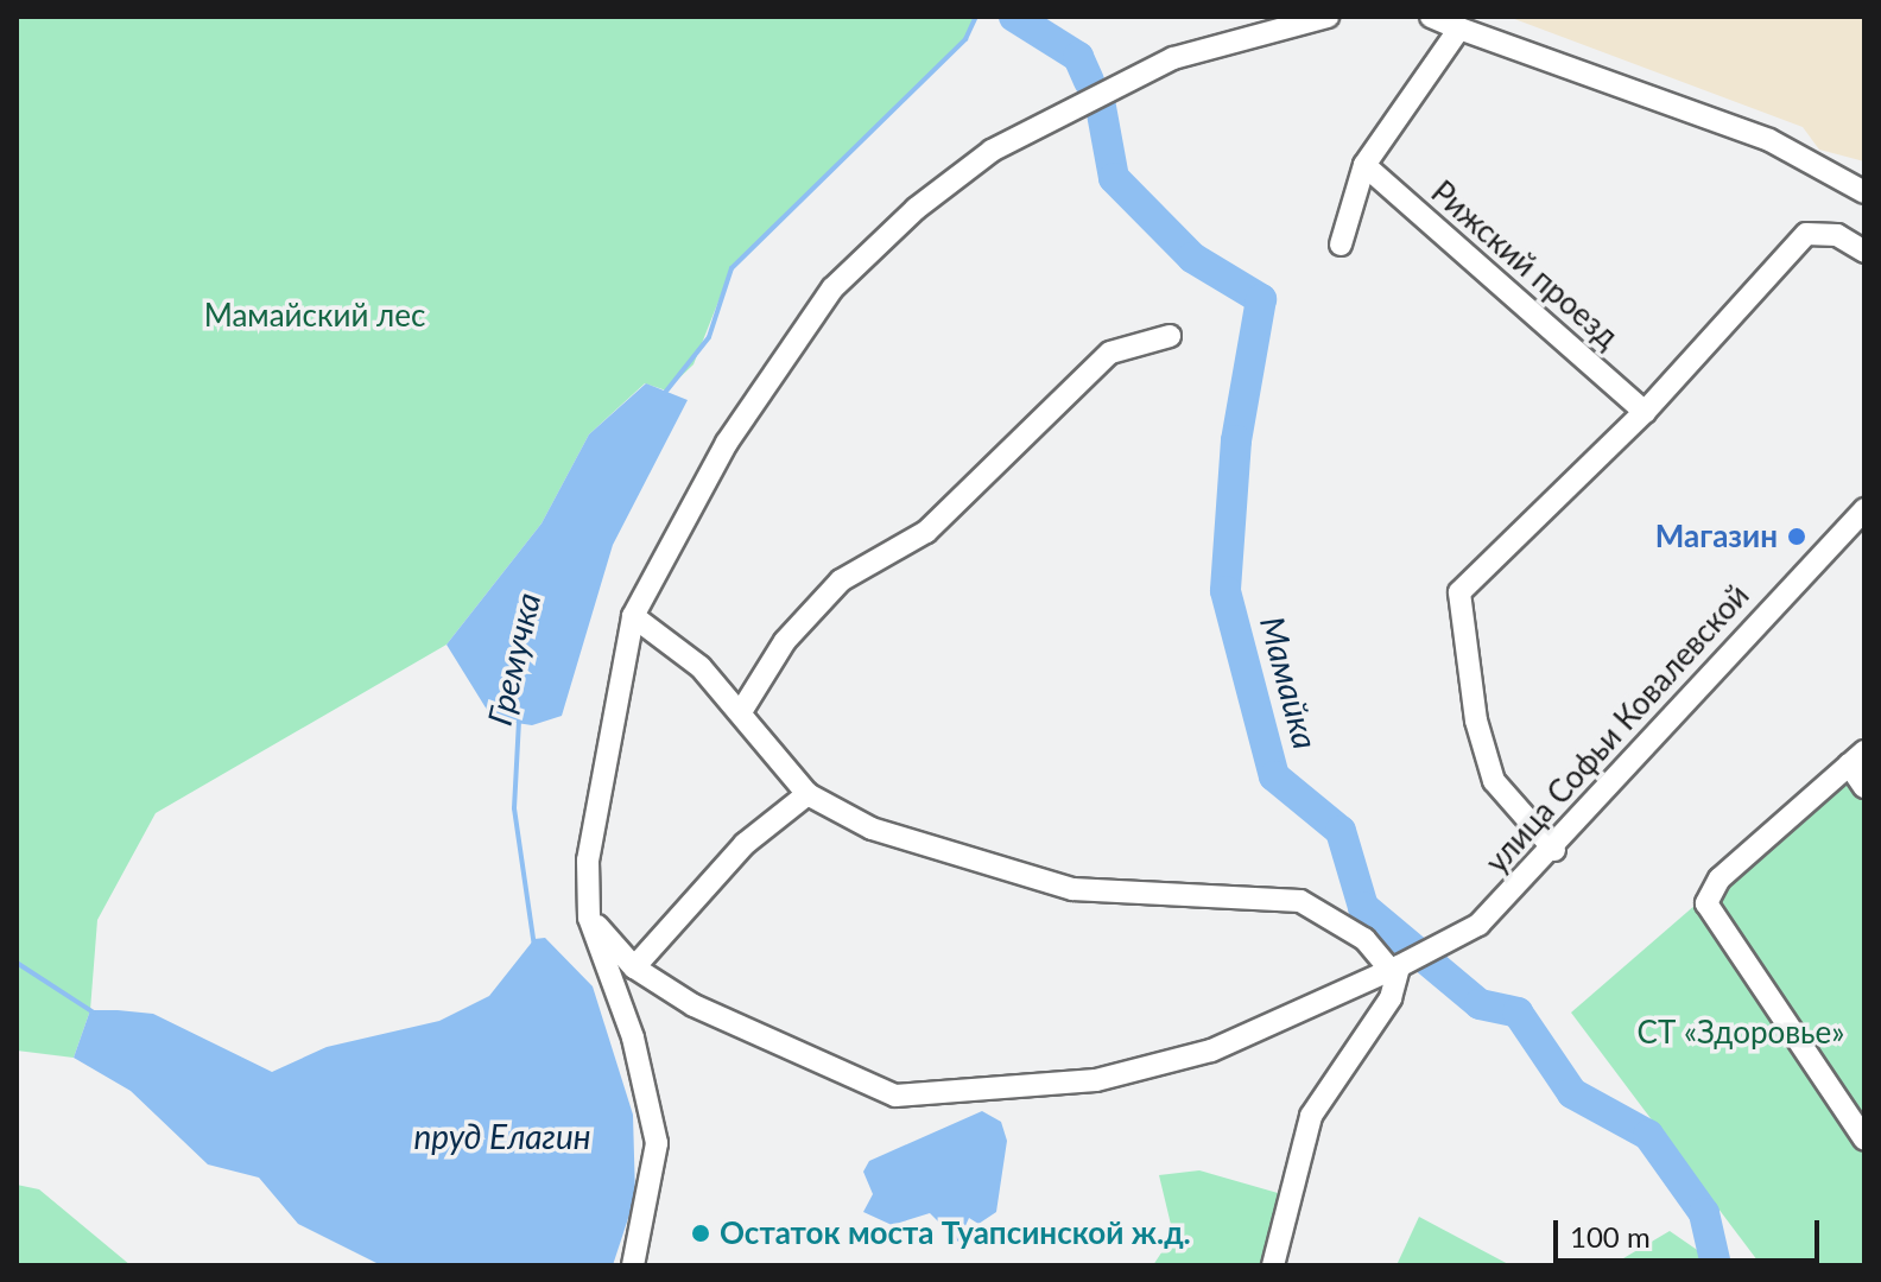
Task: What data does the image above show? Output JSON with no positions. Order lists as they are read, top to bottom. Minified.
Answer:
{"streets":{"street":["Рижский проезд","улица Софьи Ковалевской"]},"water":["Гремучка","Мамайка","пруд Елагин"],"parks":["Мамайский лес","СТ «Здоровье»"],"places":["Магазин","Остаток моста Туапсинской ж.д."],"scale_bar":"100 m"}
